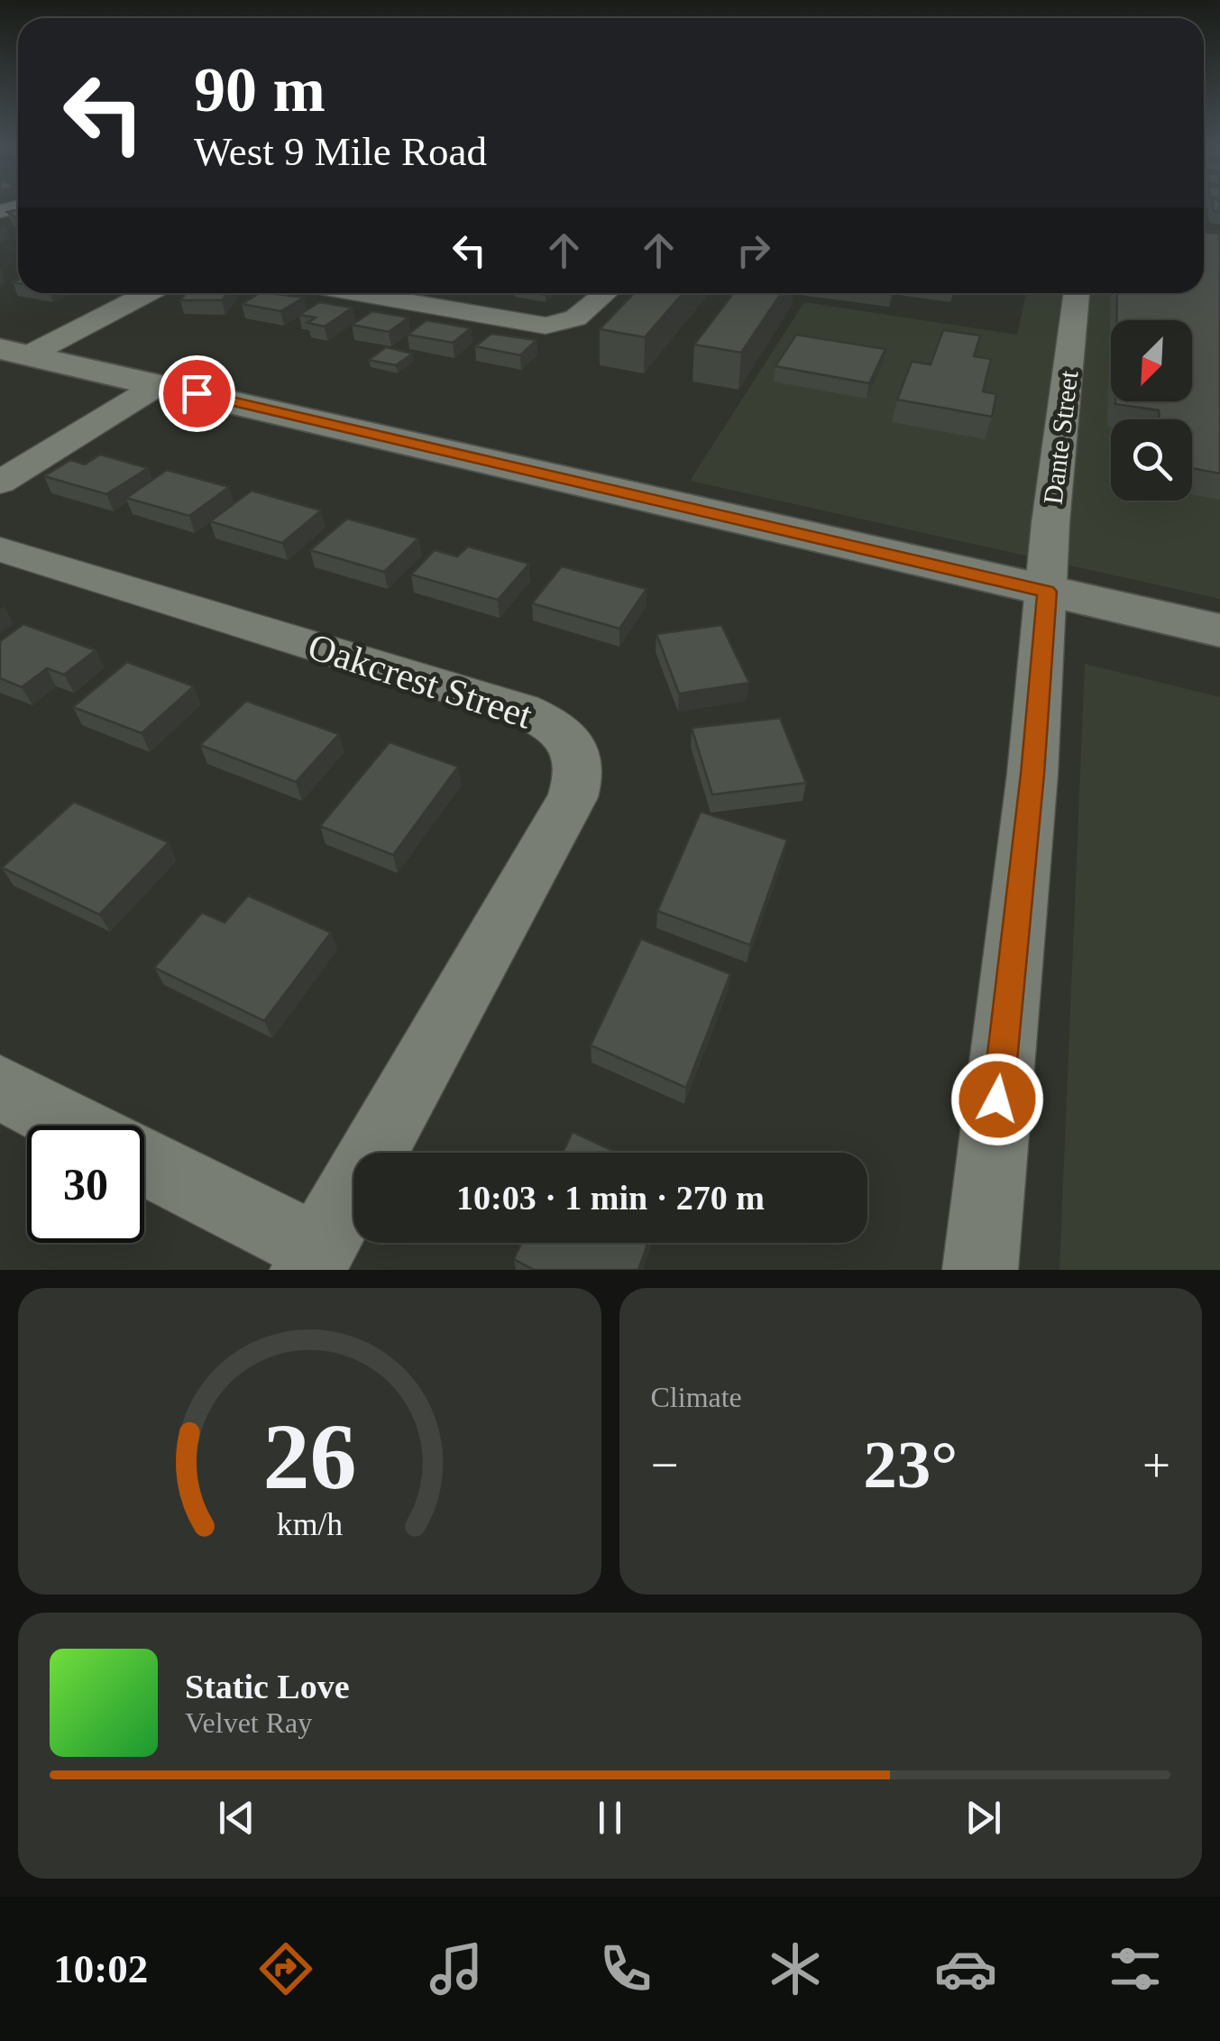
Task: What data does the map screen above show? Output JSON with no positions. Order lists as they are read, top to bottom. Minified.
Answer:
{"streets":{"street":["Dante Street","Oakcrest Street"]},"north":"bottom left","page":{"turn":["90 m","West 9 Mile Road"],"limit":"30","trip":"10:03 · 1 min · 270 m","tile":"Climate","heat":["−","23°","+"],"song":["Static Love","Velvet Ray"],"tabs":"10:02","gauge":["26","km/h"]}}
